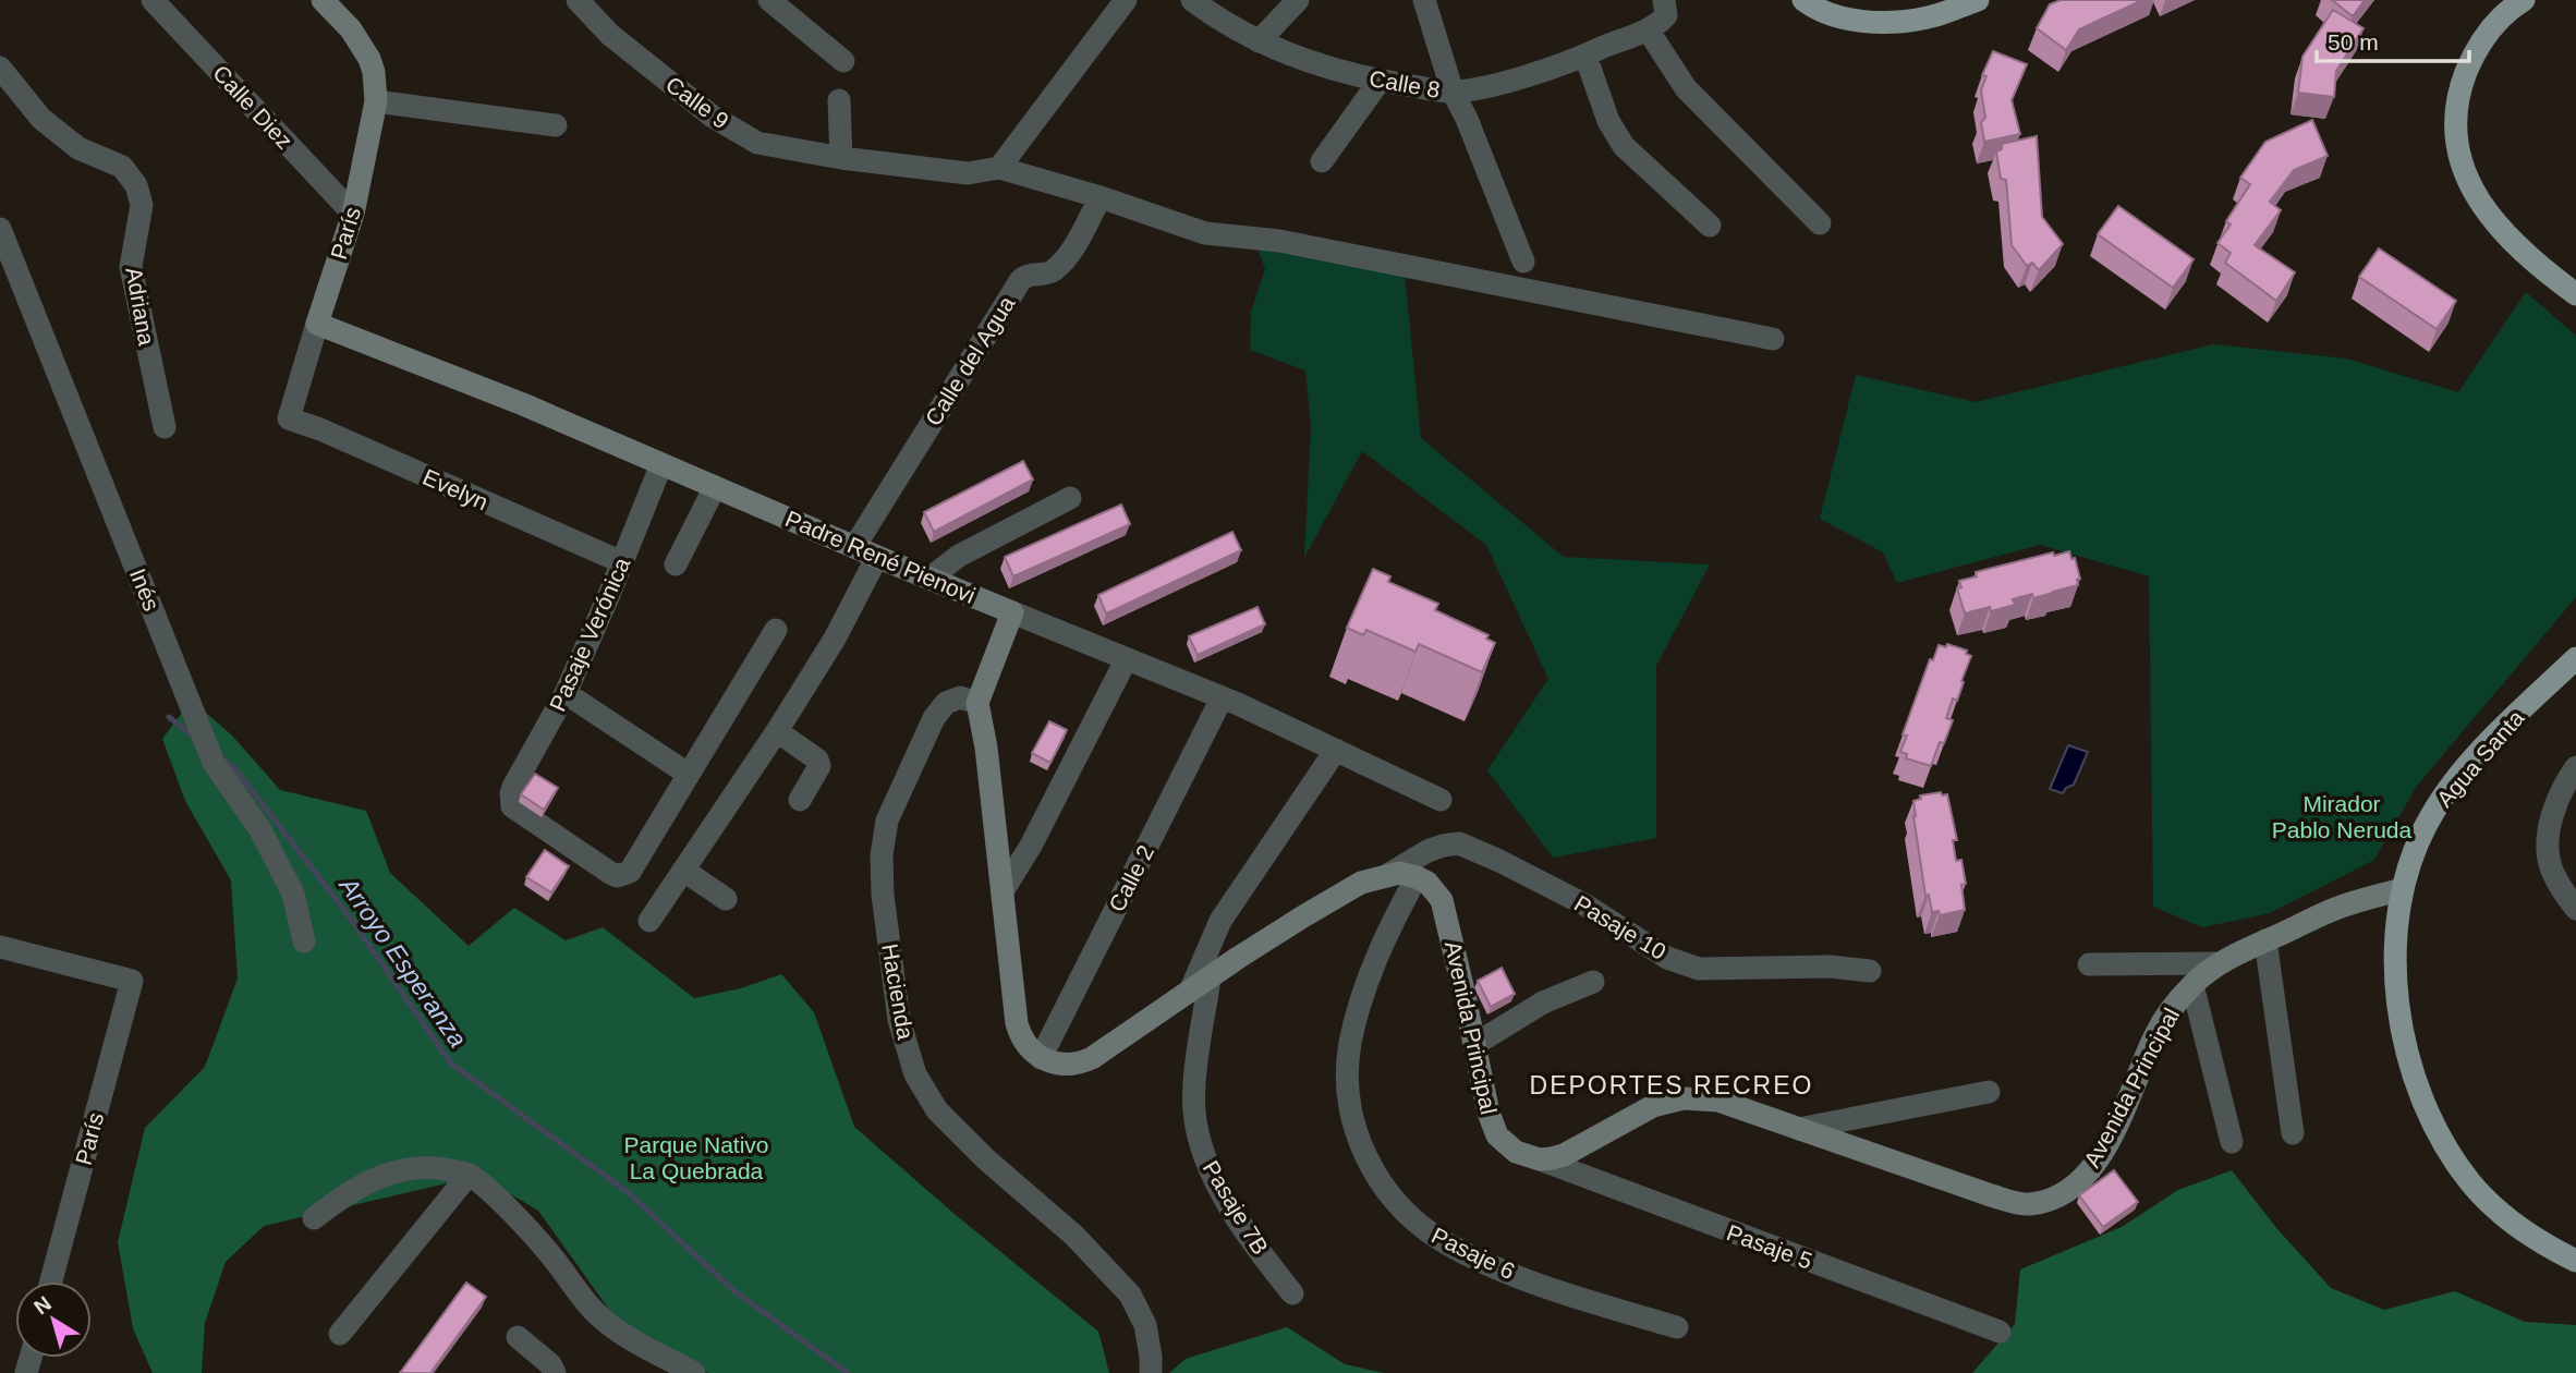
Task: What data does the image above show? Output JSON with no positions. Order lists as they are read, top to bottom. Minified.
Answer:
{"streets":{"main road":["Agua Santa"],"street":["Calle 8","Calle 9","Calle Diez","París","Adriana","Calle del Agua","Evelyn","Padre René Pienovi","Inés","Pasaje Verónica","Calle 2","Pasaje 10","Hacienda","Avenida Principal","Pasaje 7B","Pasaje 5","Pasaje 6"]},"crossings":[["Calle 9","Calle del Agua"],["Calle Diez","París"],["París","Evelyn"],["París","Padre René Pienovi"],["Calle del Agua","Padre René Pienovi"],["Evelyn","Pasaje Verónica"],["Padre René Pienovi","Pasaje Verónica"],["Padre René Pienovi","Calle 2"],["Agua Santa","Avenida Principal"],["Avenida Principal","Pasaje 5"],["Avenida Principal","Pasaje 6"]],"districts":["DEPORTES RECREO"],"water":["Arroyo Esperanza"],"parks":["Mirador Pablo Neruda","Parque Nativo La Quebrada"],"scale_bar":"50 m","north":"top left"}
